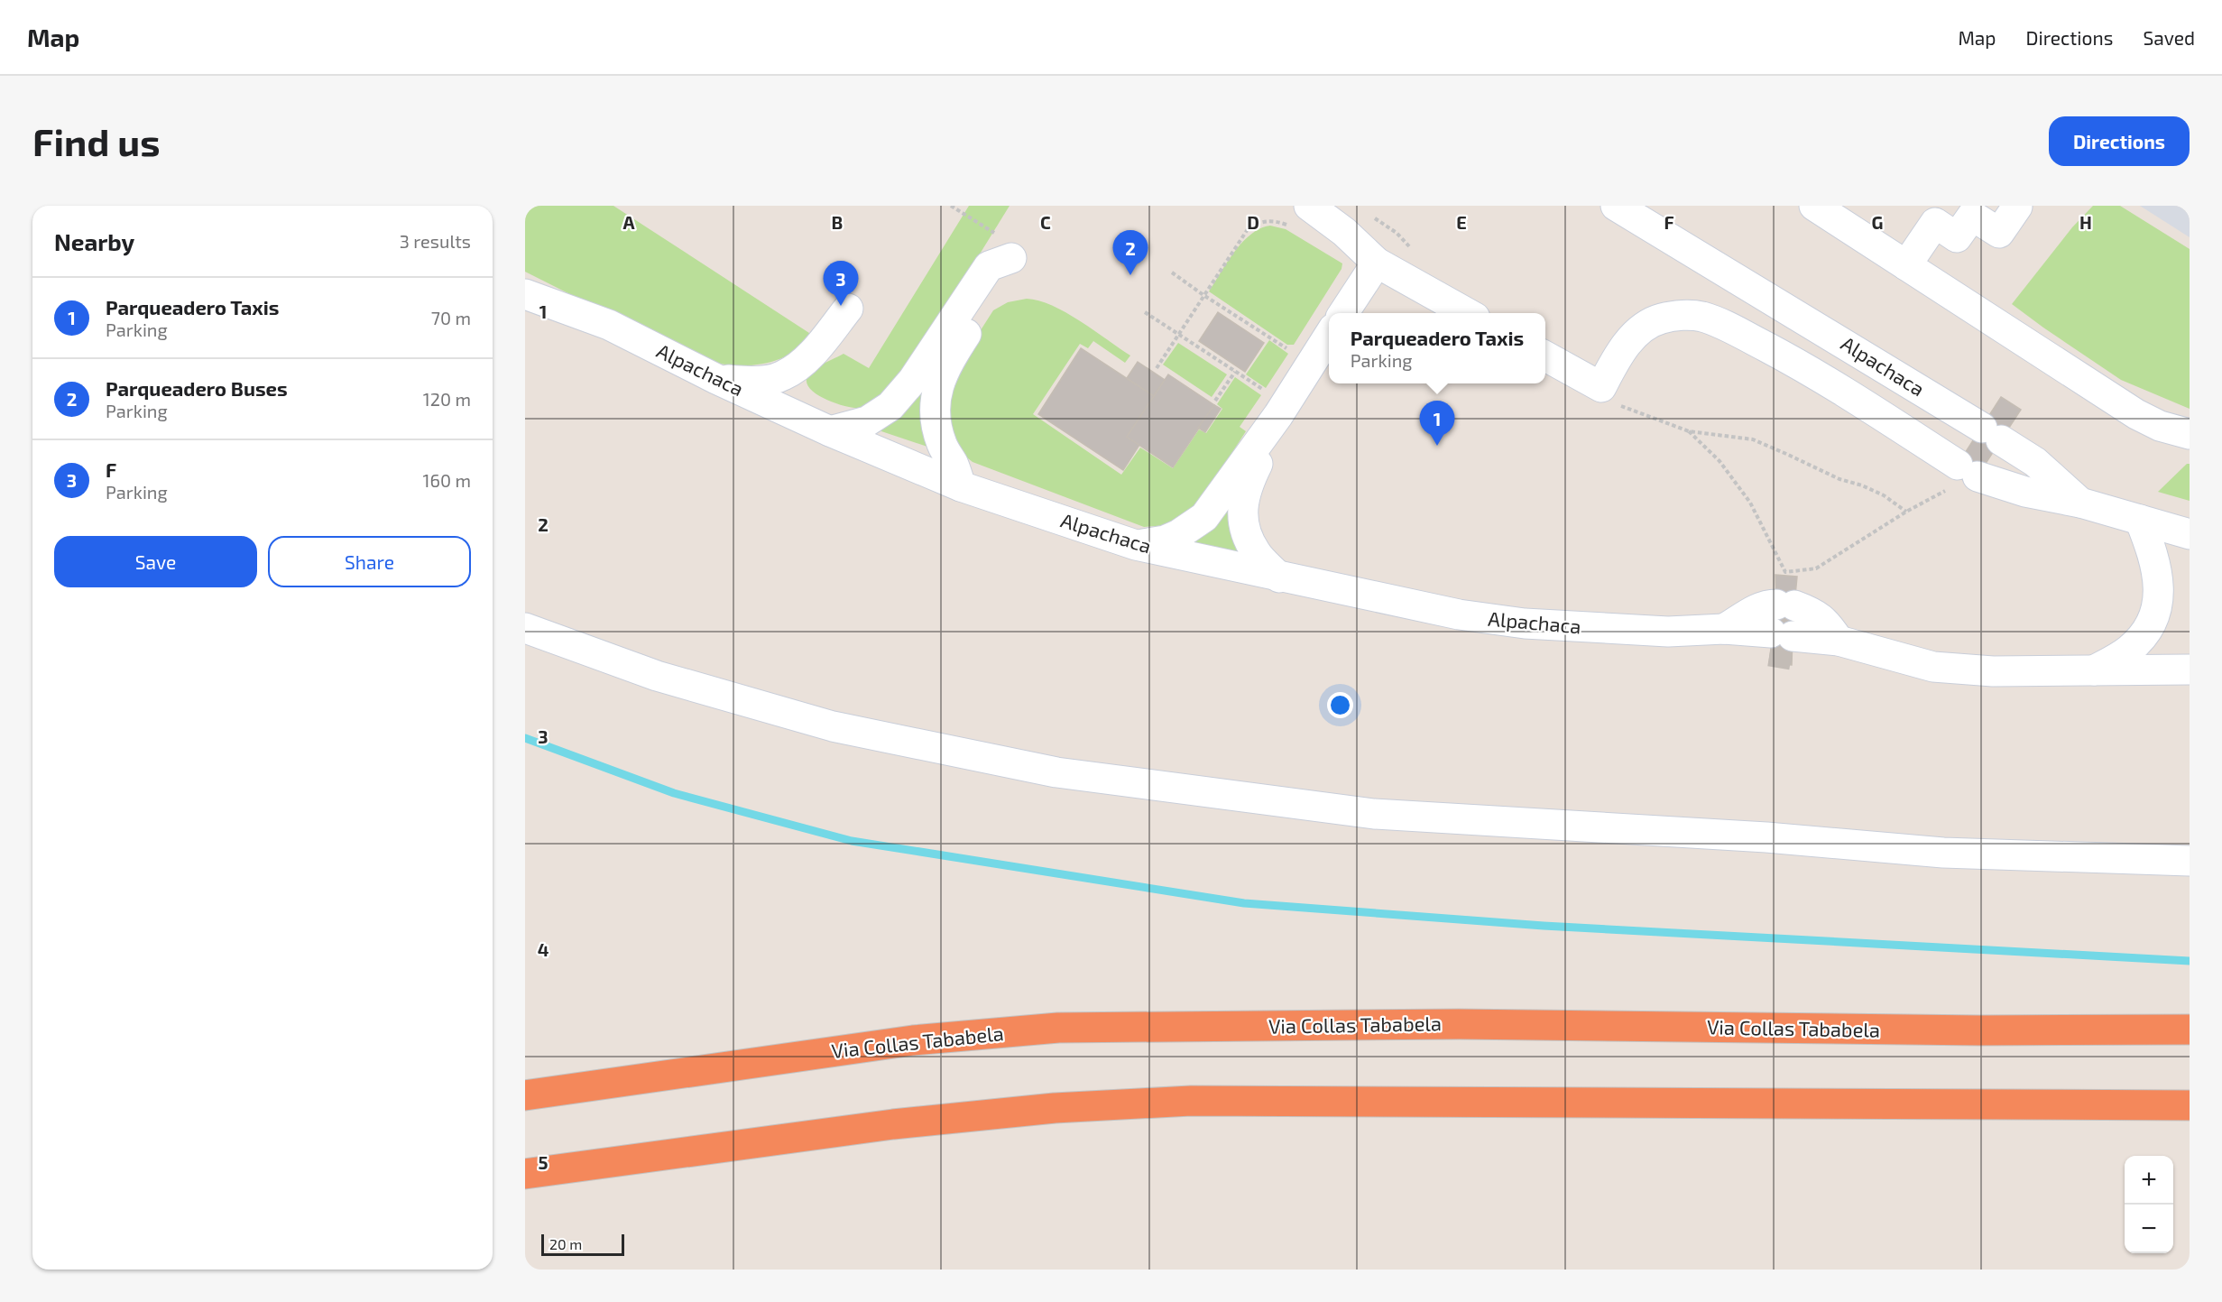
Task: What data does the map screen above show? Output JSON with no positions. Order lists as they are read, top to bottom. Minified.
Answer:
{"streets":{"highway":["Via Collas Tababela"],"lane":["Alpachaca"]},"scale_bar":"20 m","page":{"header":"Map","nav":["Map","Directions","Saved"],"buttons":["Directions",["Save","Share"]],"title":"Find us","heading":["Nearby","3 results"],"pins":["2","3","1"],"list":[{"mark":"1","name":"Parqueadero Taxis","note":"Parking","value":"70 m"},{"mark":"2","name":"Parqueadero Buses","note":"Parking","value":"120 m"},{"mark":"3","name":"F","note":"Parking","value":"160 m"}],"popup":["Parqueadero Taxis","Parking"],"map_buttons":["+","−"],"scale":"20 m"},"grid":{"columns":["A","B","C","D","E","F","G","H"],"rows":["1","2","3","4","5"]}}
